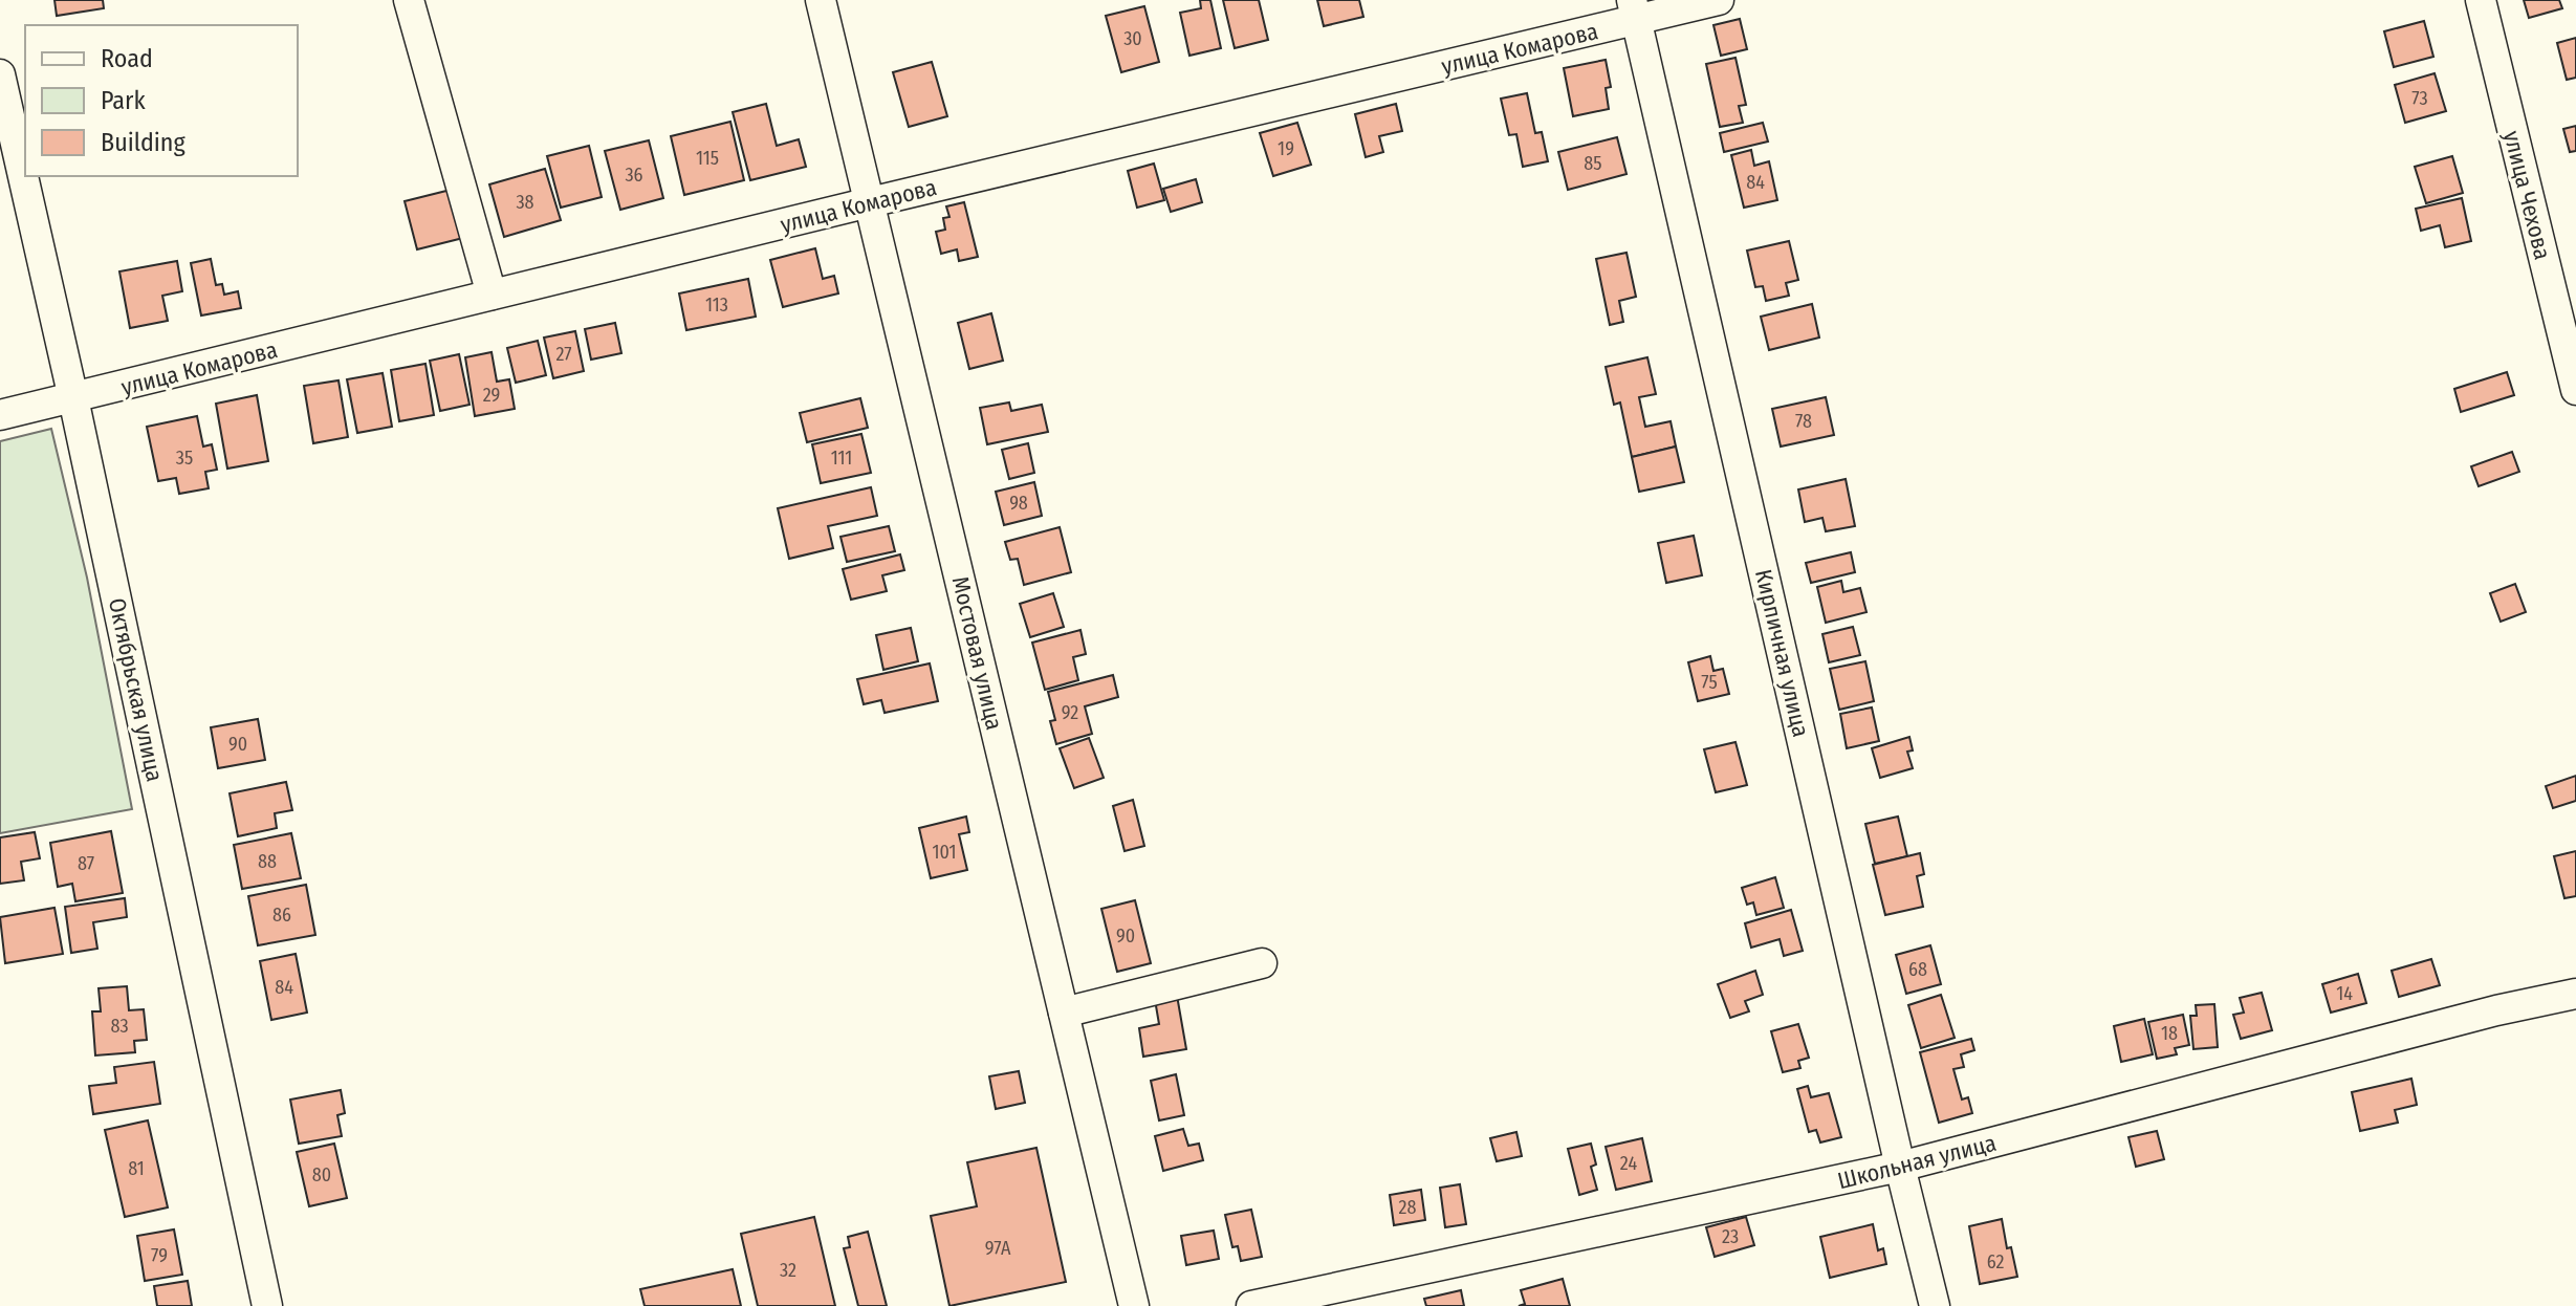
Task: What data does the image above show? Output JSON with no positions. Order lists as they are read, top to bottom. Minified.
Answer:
{"streets":{"street":["улица Комарова","улица Чехова","Мостовая улица","Кирпичная улица","Октябрьская улица","Школьная улица"]},"crossings":[["улица Комарова","Мостовая улица"],["улица Комарова","Кирпичная улица"],["улица Комарова","Октябрьская улица"],["Кирпичная улица","Школьная улица"]],"house_numbers":["30","73","19","115","85","36","84","38","113","27","29","78","35","111","98","75","92","90","101","88","87","86","90","68","84","14","83","18","24","81","80","28","23","97А","79","62","32"],"legend":["Road","Park","Building"]}
